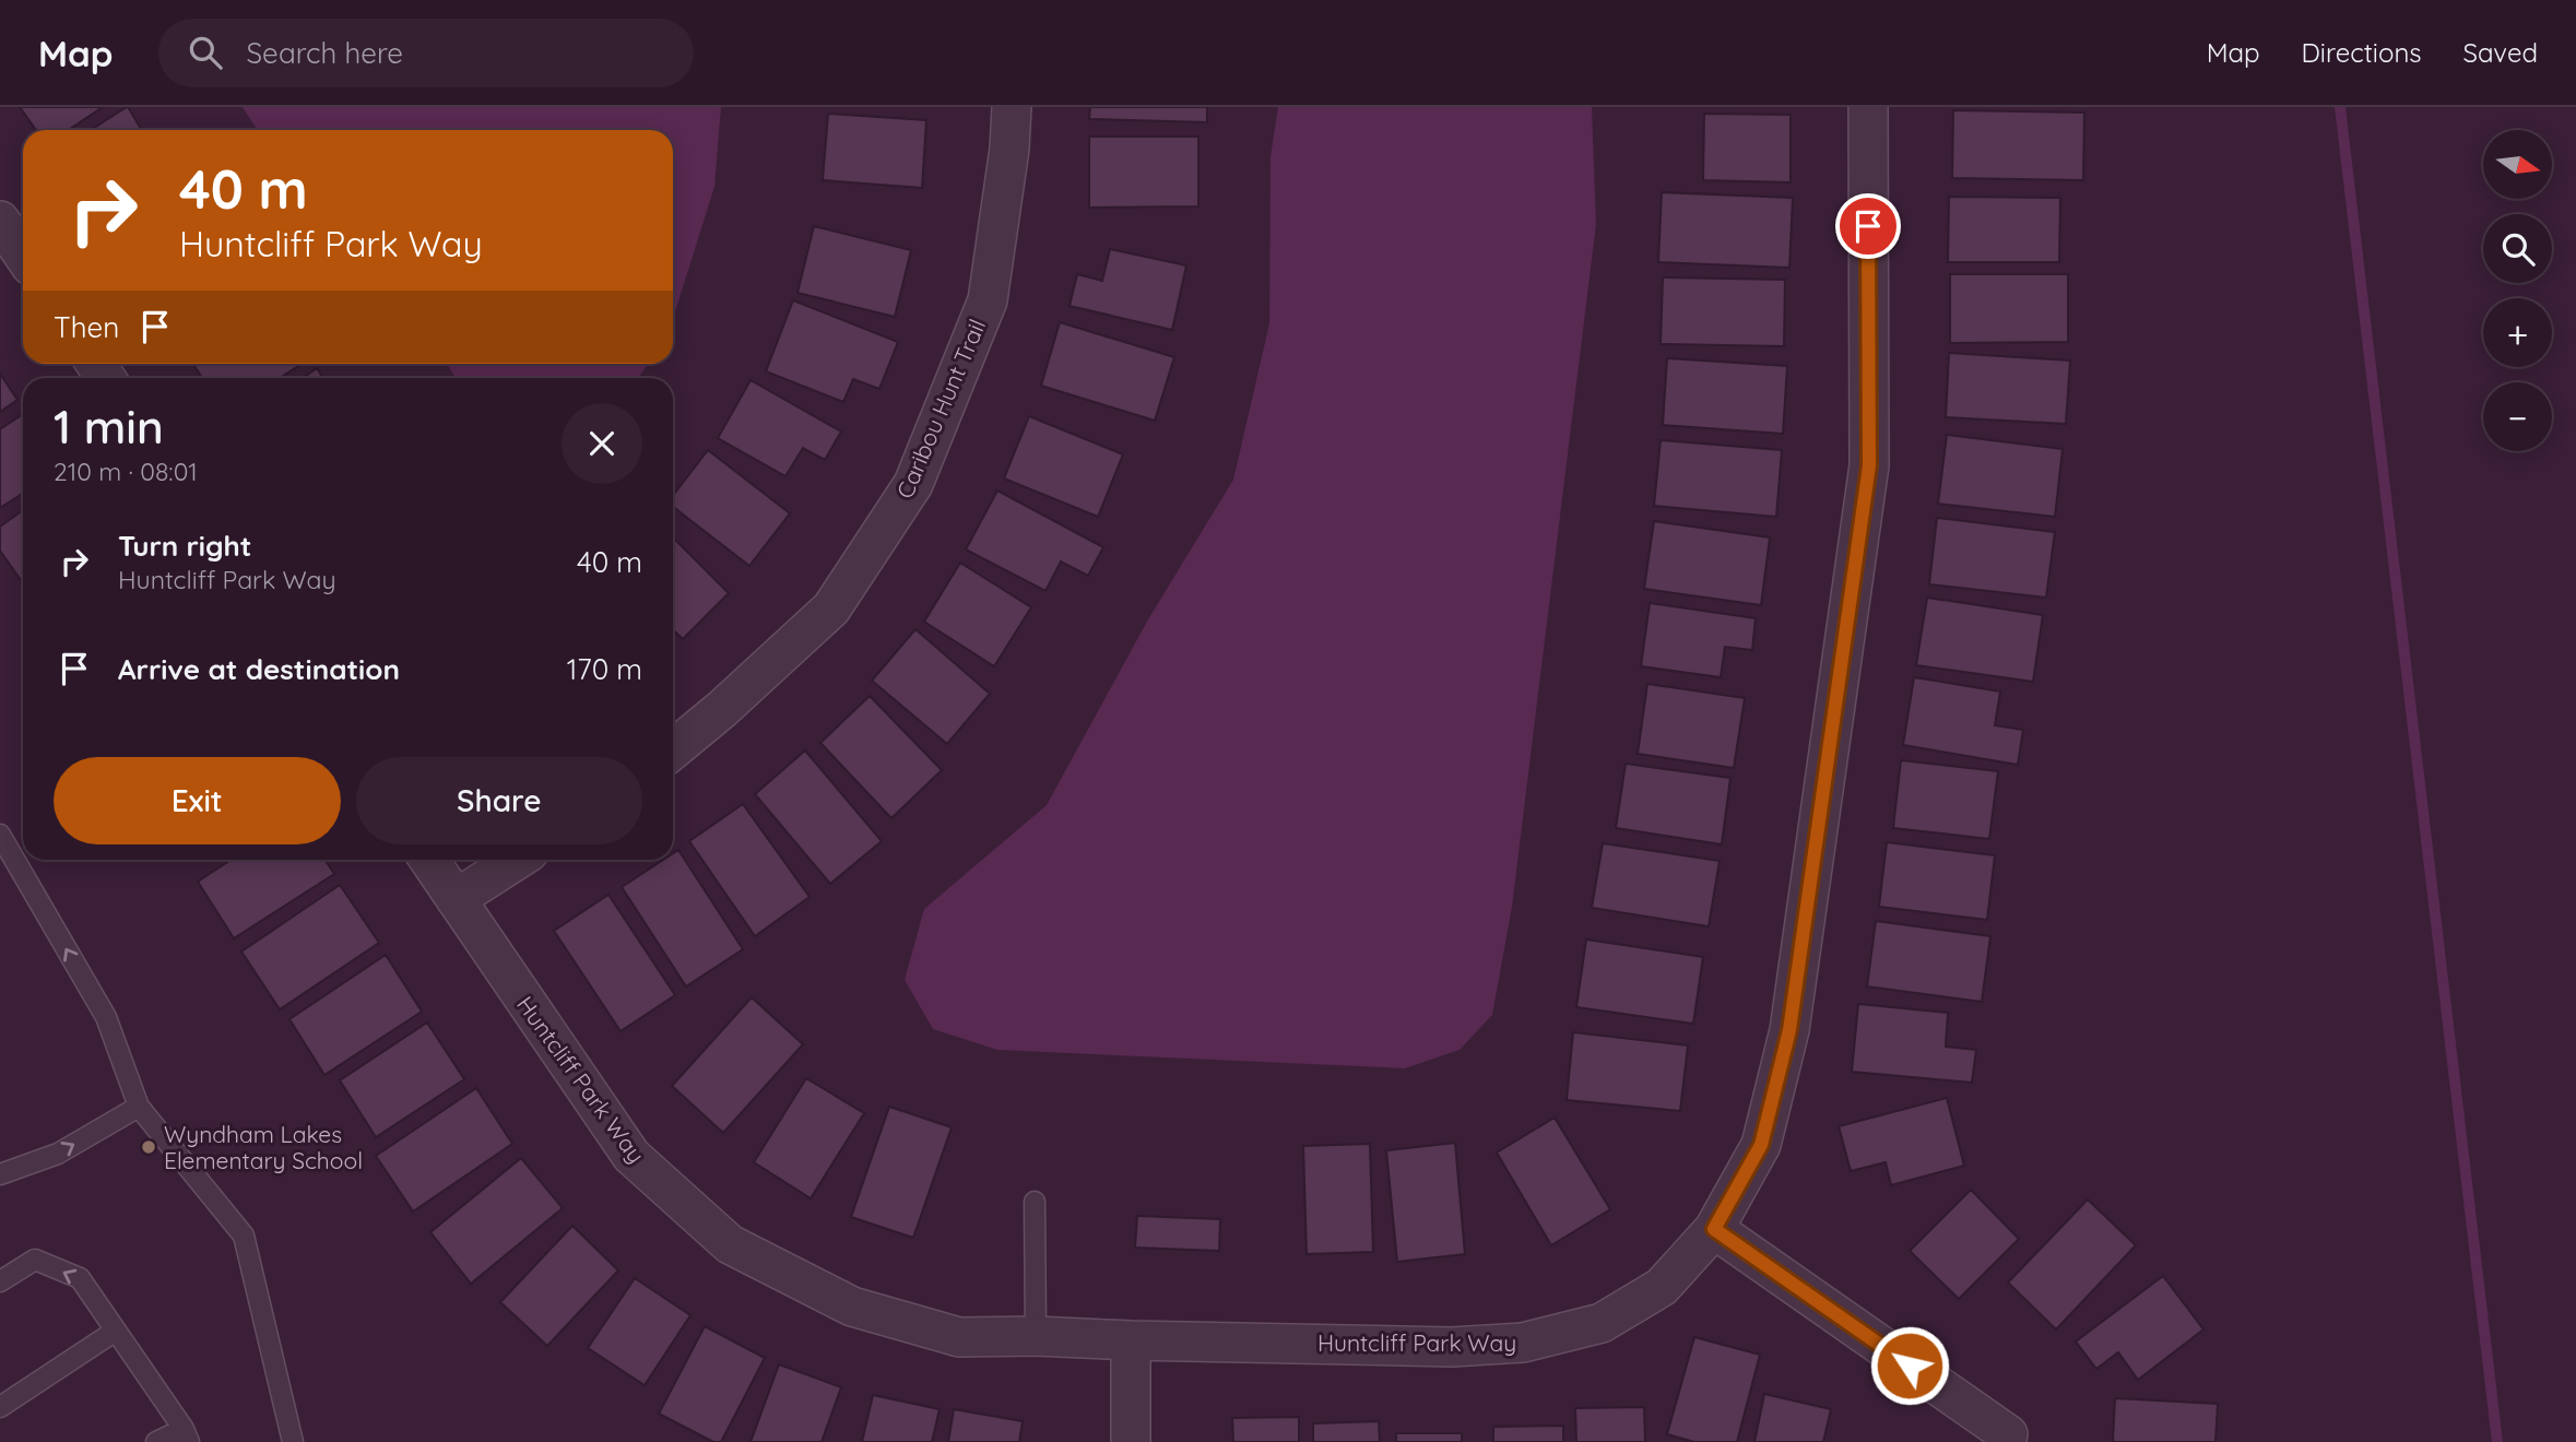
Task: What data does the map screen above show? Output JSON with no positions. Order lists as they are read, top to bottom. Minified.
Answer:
{"streets":{"street":["Caribou Hunt Trail","Huntcliff Park Way"]},"places":["Wyndham Lakes Elementary School"],"north":"right","page":{"header":"Map","search":"Search here","nav":["Map","Directions","Saved"],"map_buttons":["+","−"],"turn":["40 m","Huntcliff Park Way"],"then":"Then","heading":["1 min","210 m · 08:01"],"list":[{"name":"Turn right","note":"Huntcliff Park Way","value":"40 m"},{"name":"Arrive at destination","value":"170 m"}],"buttons":["Exit","Share"]}}
